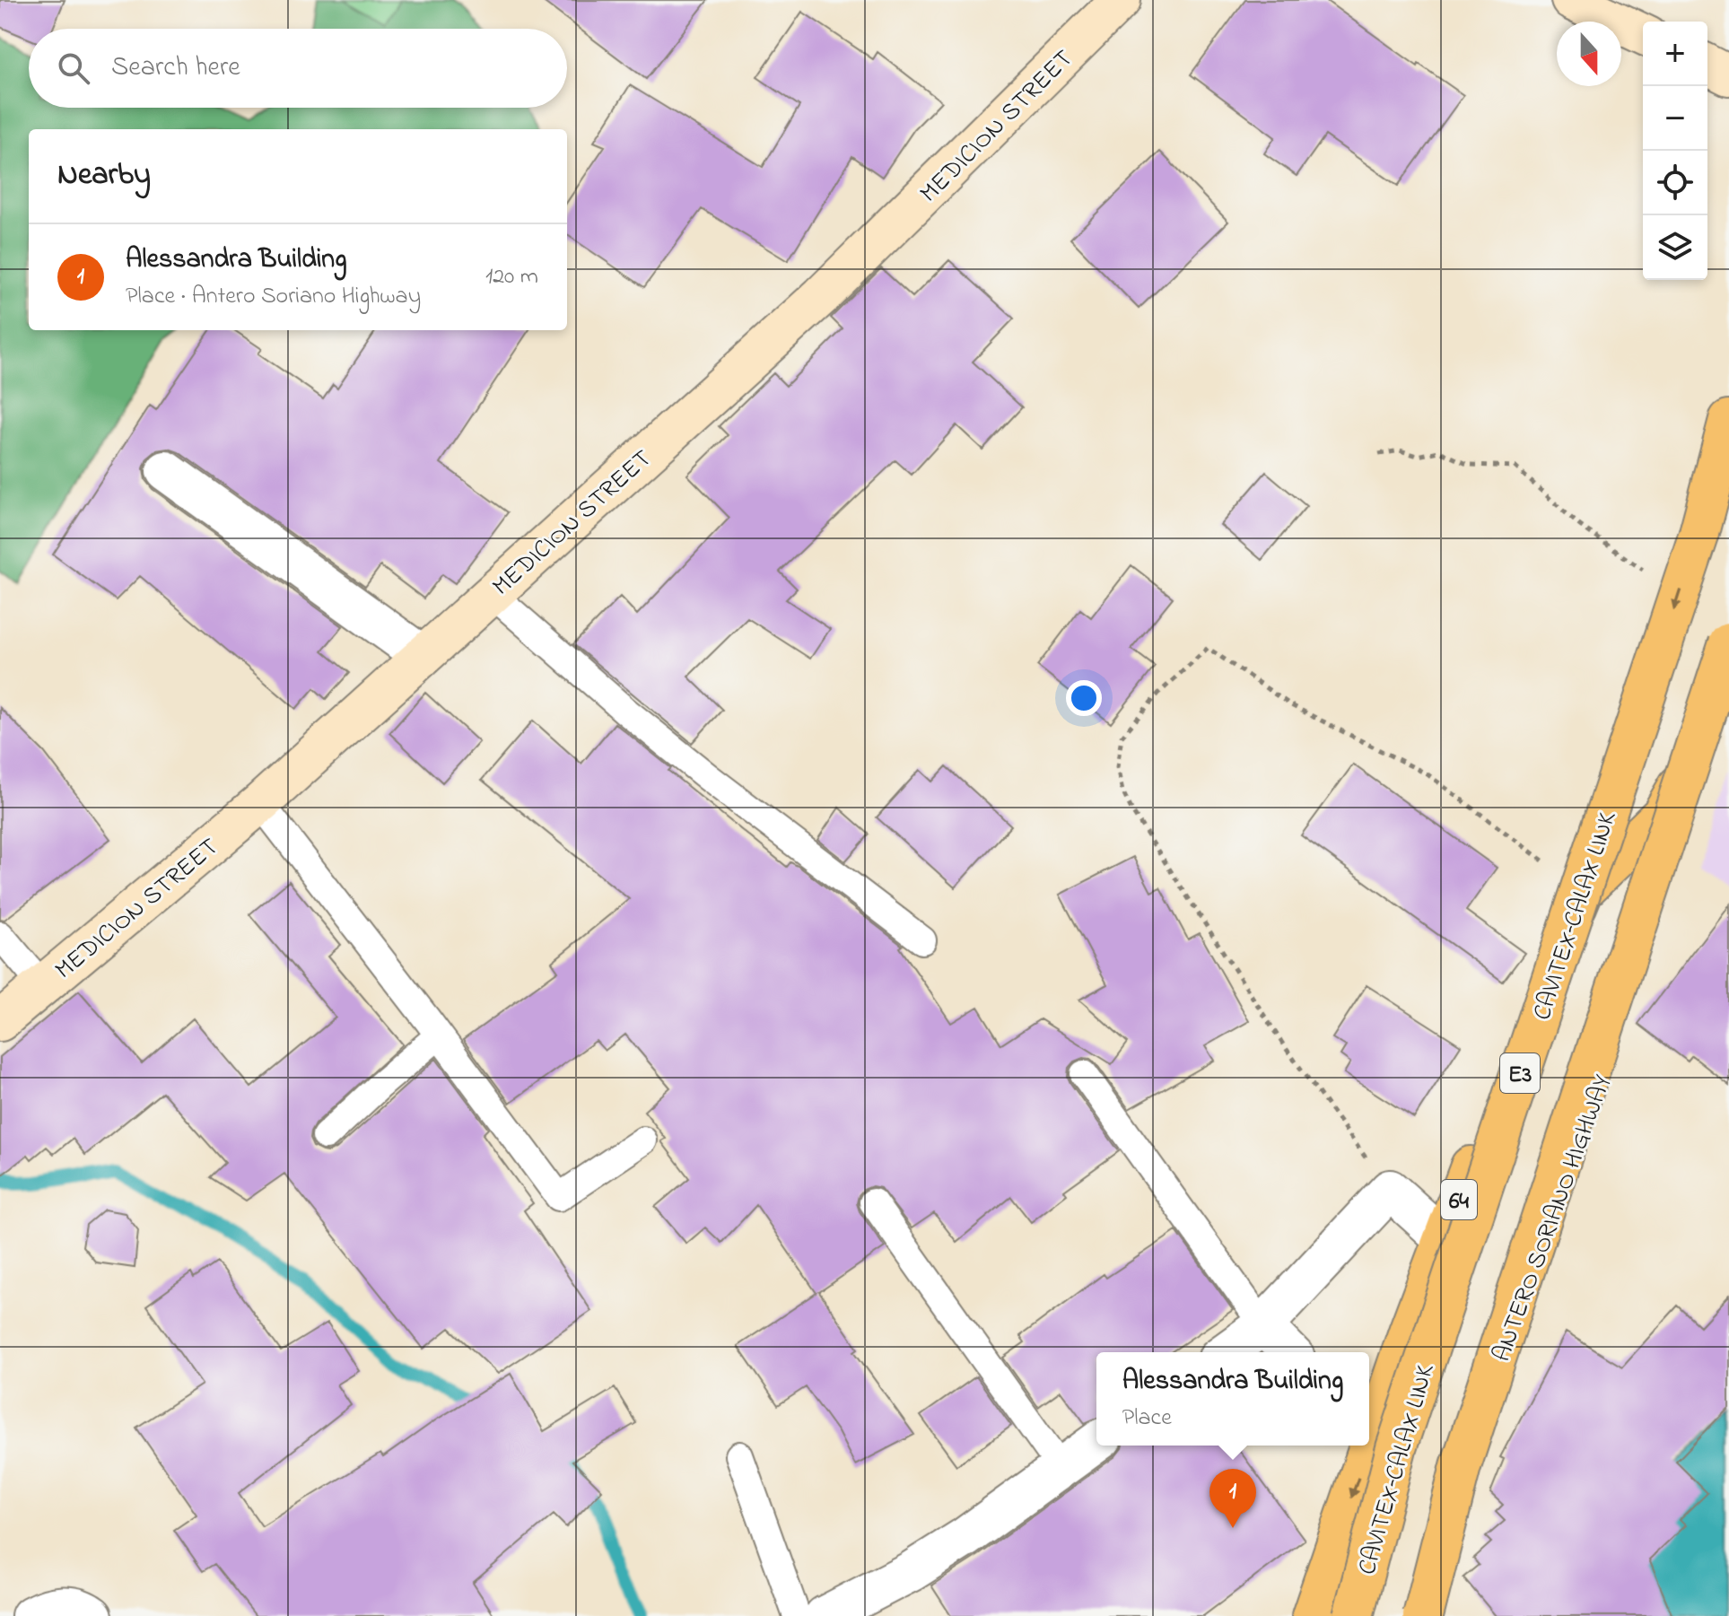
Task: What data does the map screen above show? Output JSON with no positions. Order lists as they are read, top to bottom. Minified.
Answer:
{"streets":{"main road":["CAVITEX–CALAX LINK","E3","64","ANTERO SORIANO HIGHWAY"],"street":["MEDICION STREET"]},"north":"bottom","page":{"map_buttons":["+","−"],"search":"Search here","heading":"Nearby","list":[{"mark":"1","name":"Alessandra Building","note":"Place · Antero Soriano Highway","value":"120 m"}],"popup":["Alessandra Building","Place"],"pins":"1"}}
